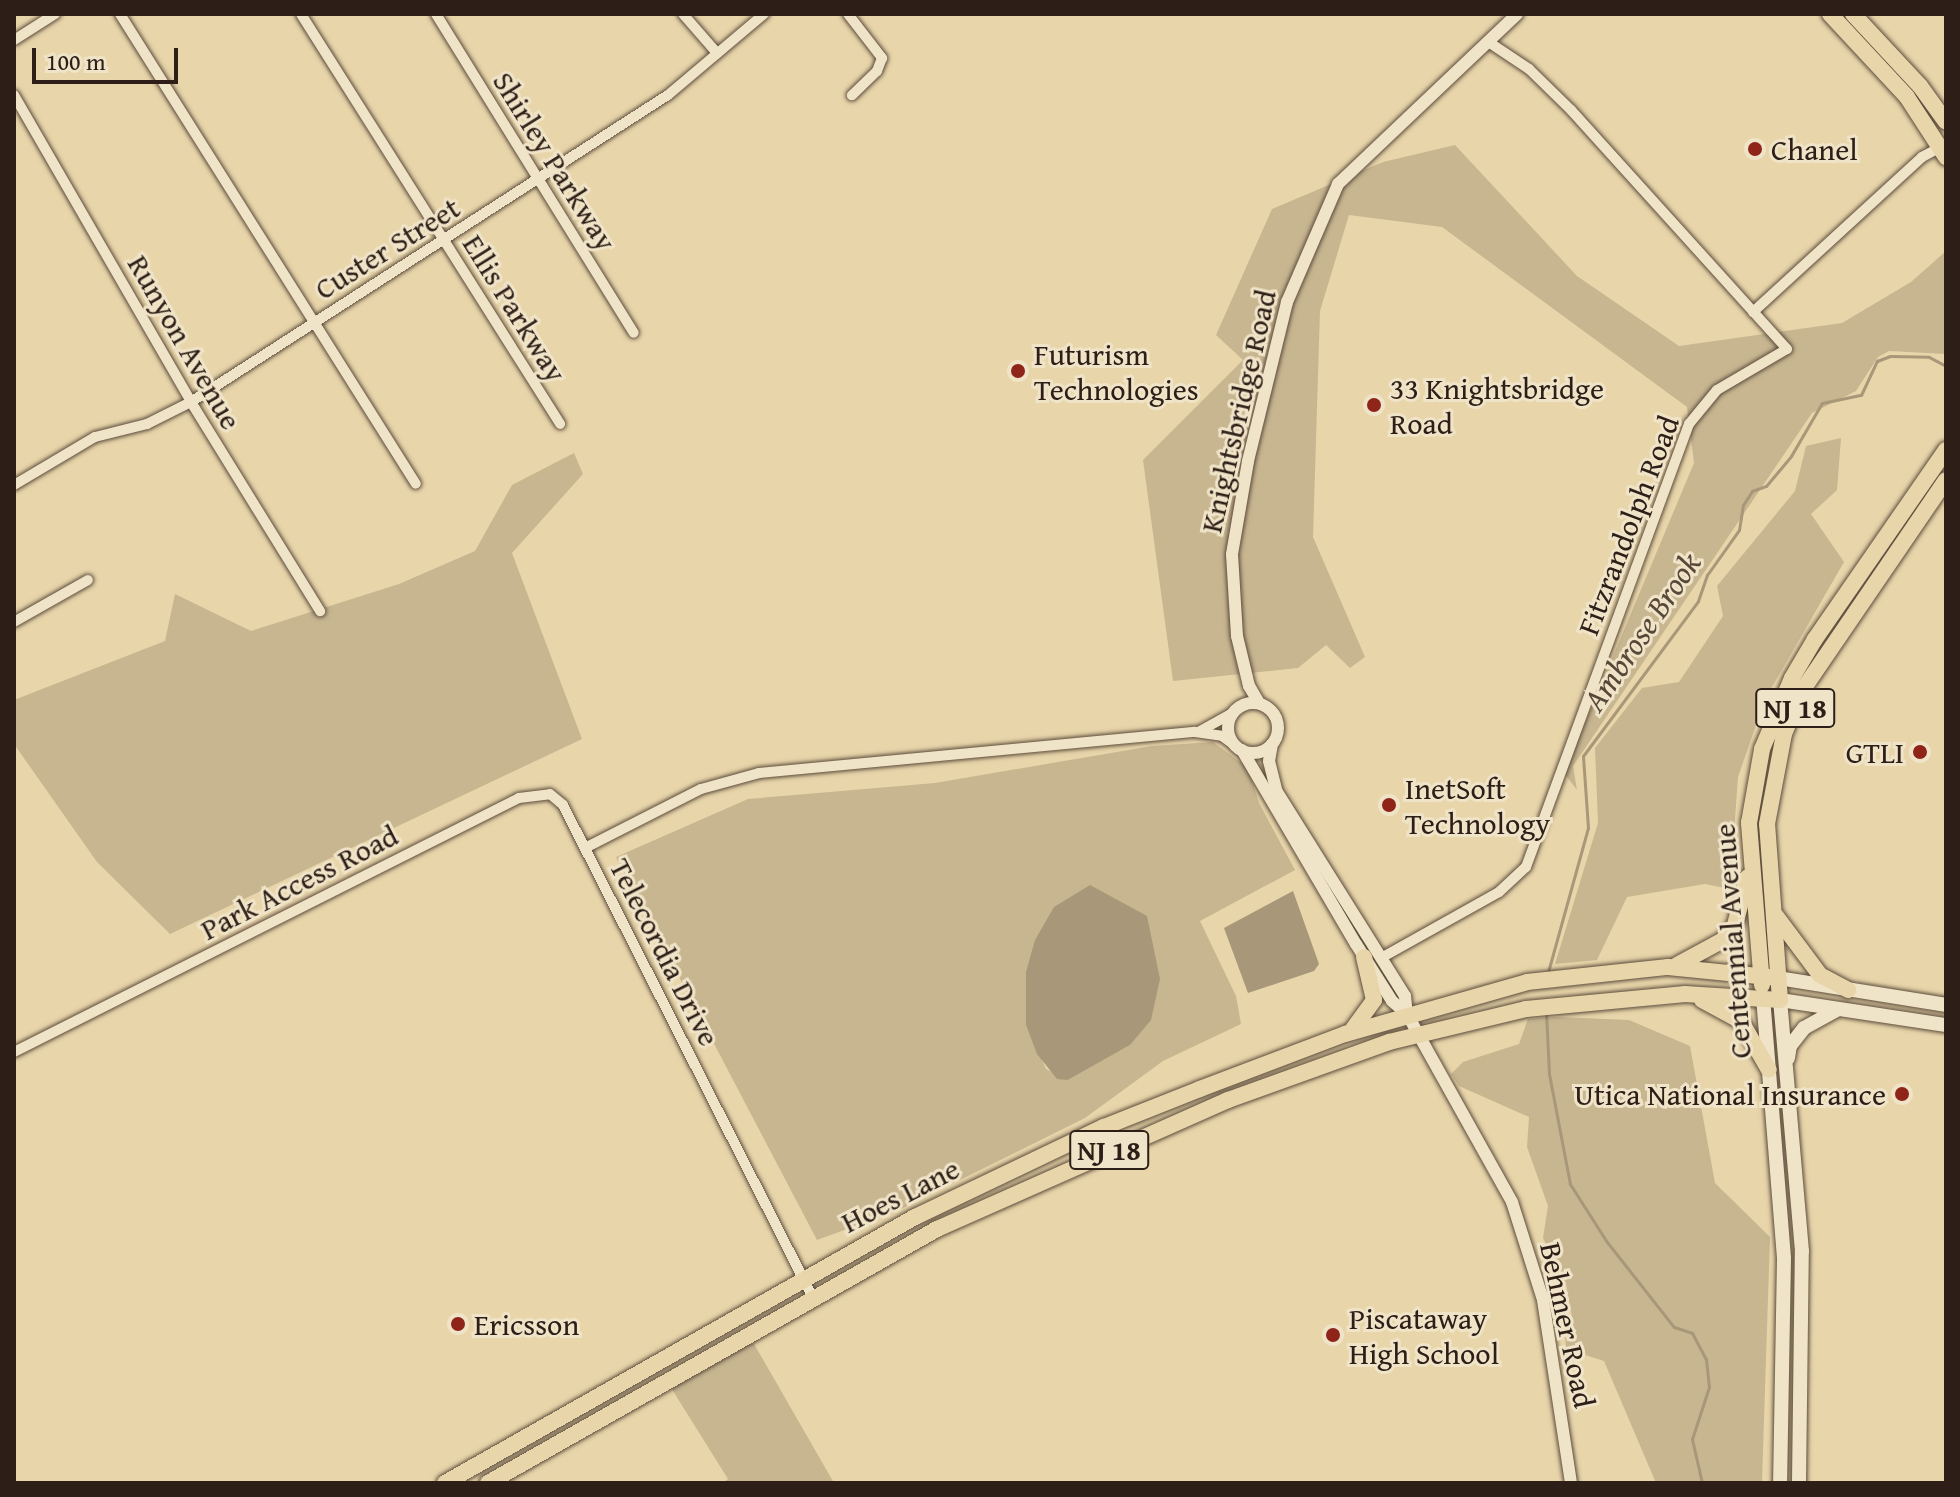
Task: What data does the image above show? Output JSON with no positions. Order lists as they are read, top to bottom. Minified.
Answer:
{"streets":{"highway":["NJ 18","Centennial Avenue","Hoes Lane"],"street":["Shirley Parkway","Custer Street","Ellis Parkway","Runyon Avenue","Knightsbridge Road","Fitzrandolph Road","Park Access Road","Telecordia Drive","Behmer Road"]},"crossings":[["Shirley Parkway","Custer Street"],["Custer Street","Ellis Parkway"],["Custer Street","Runyon Avenue"],["Knightsbridge Road","Telecordia Drive"],["NJ 18","Centennial Avenue"],["NJ 18","Hoes Lane"],["NJ 18","Behmer Road"],["Park Access Road","Telecordia Drive"],["Telecordia Drive","Hoes Lane"],["Hoes Lane","Behmer Road"]],"water":["Ambrose Brook"],"places":["Chanel","Futurism Technologies","33 Knightsbridge Road","GTLI","InetSoft Technology","Utica National Insurance","Ericsson","Piscataway High School"],"scale_bar":"100 m"}
